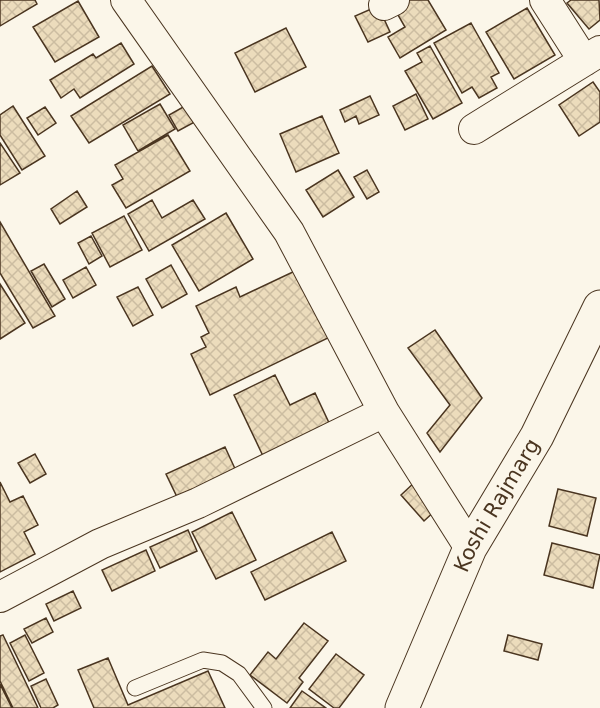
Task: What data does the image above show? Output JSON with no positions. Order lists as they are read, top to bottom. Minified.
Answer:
{"streets":{"main road":["Koshi Rajmarg"]}}
